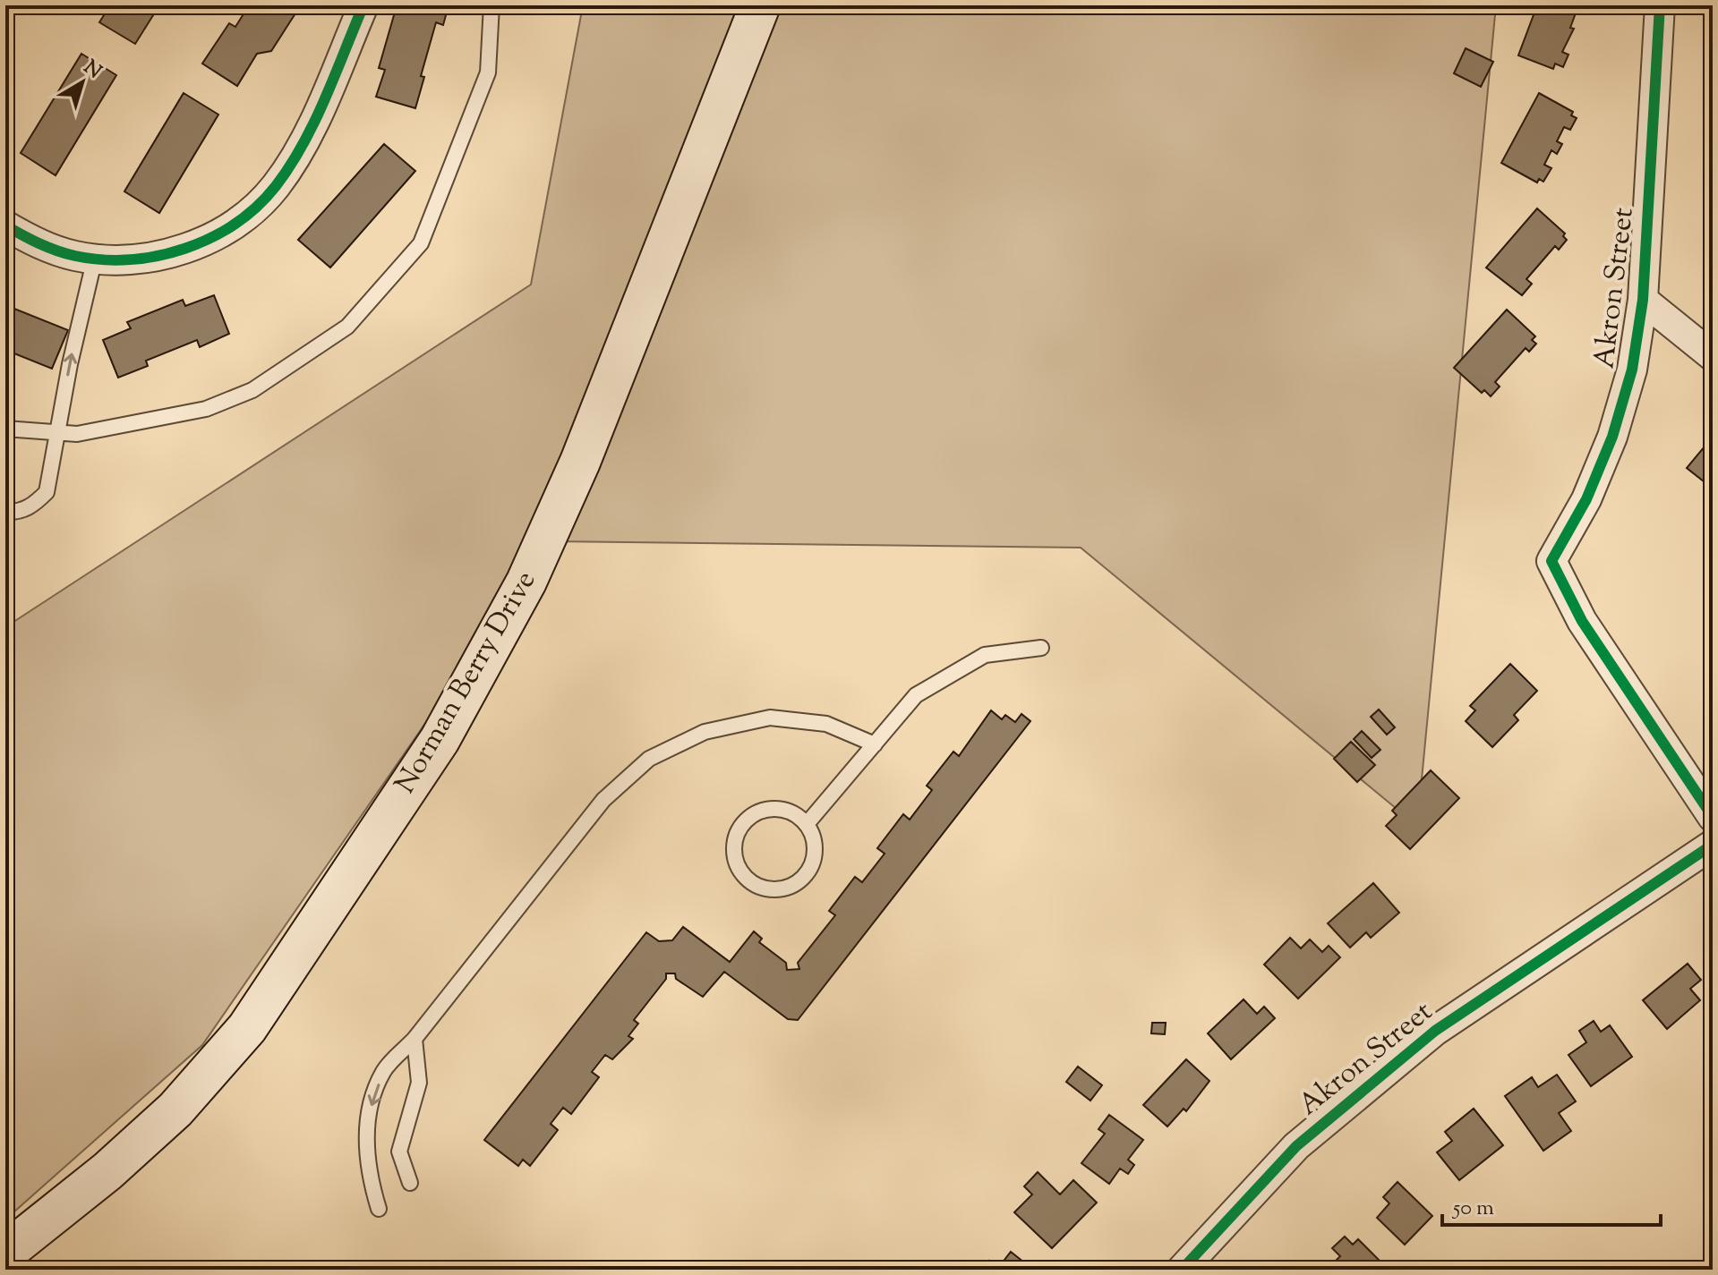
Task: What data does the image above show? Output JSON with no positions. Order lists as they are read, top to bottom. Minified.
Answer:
{"streets":{"main road":["Norman Berry Drive"],"street":["Akron Street"]},"scale_bar":"50 m","north":"top right"}
